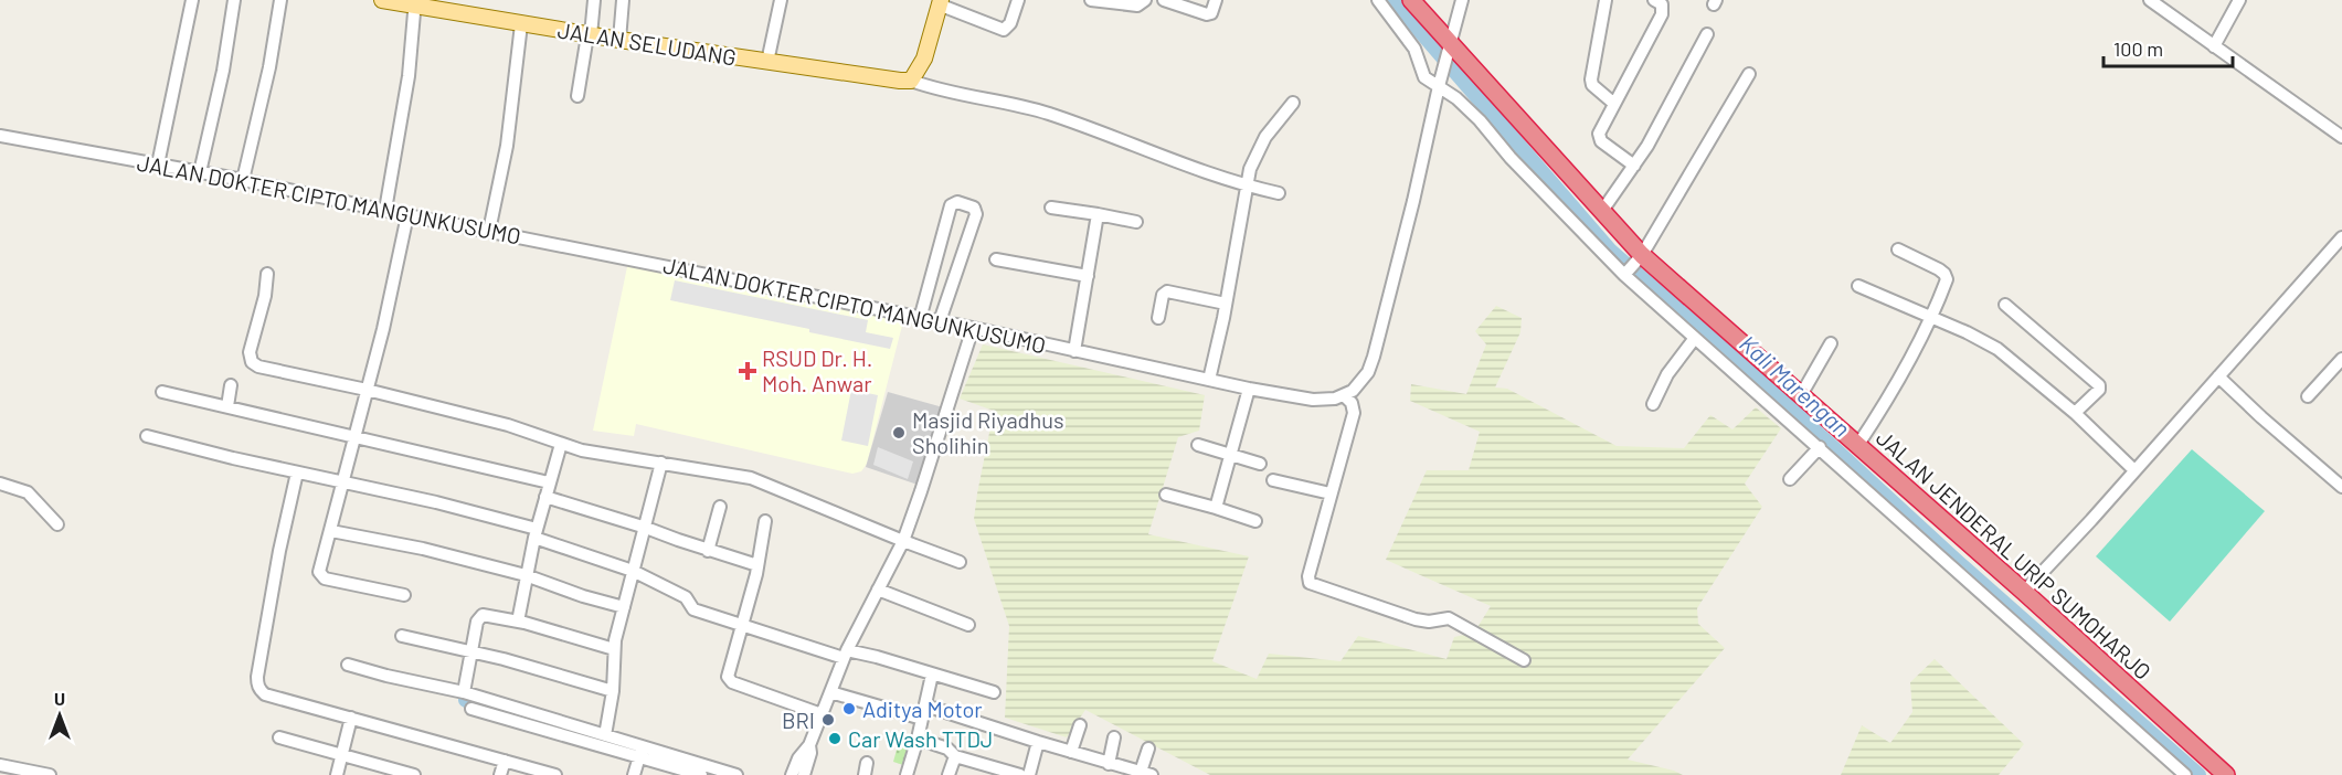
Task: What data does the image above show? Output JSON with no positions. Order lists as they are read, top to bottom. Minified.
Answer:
{"streets":{"highway":["JALAN JENDERAL URIP SUMOHARJO"],"main road":["JALAN SELUDANG"],"street":["JALAN DOKTER CIPTO MANGUNKUSUMO"]},"water":["Kali Marengan"],"places":{"health":["RSUD Dr. H. Moh. Anwar"],"other":["Masjid Riyadhus Sholihin","Aditya Motor","BRI","Car Wash TTDJ"]},"scale_bar":"100 m","north":"top"}
